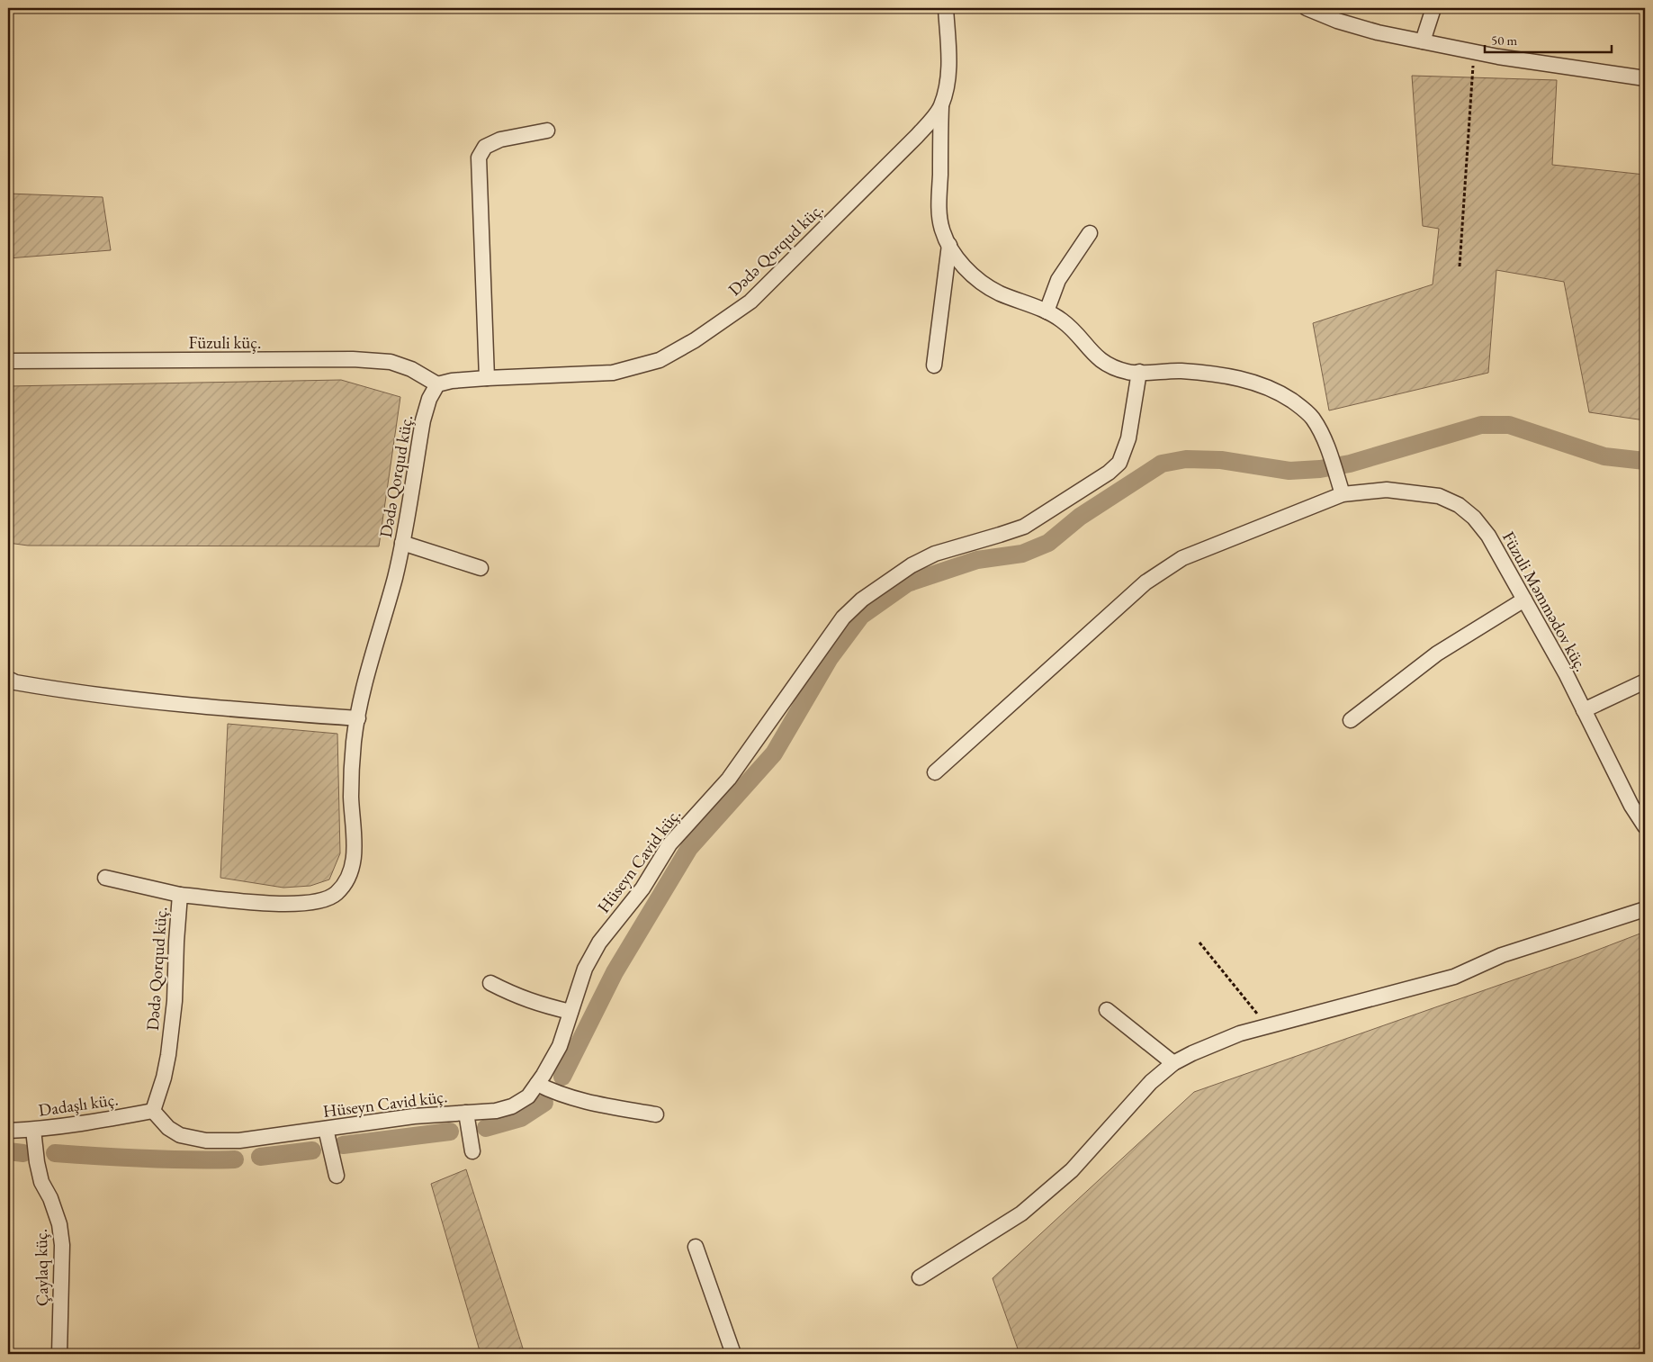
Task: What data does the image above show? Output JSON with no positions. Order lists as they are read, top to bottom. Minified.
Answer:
{"streets":{"street":["Dədə Qorqud küç.","Füzuli küç.","Füzuli Məmmədov küç.","Hüseyn Cavid küç.","Dadaşlı küç.","Çaylaq küç."]},"crossings":[["Dədə Qorqud küç.","Füzuli küç."],["Dədə Qorqud küç.","Hüseyn Cavid küç."],["Dədə Qorqud küç.","Dadaşlı küç."],["Hüseyn Cavid küç.","Dadaşlı küç."],["Dadaşlı küç.","Çaylaq küç."]],"scale_bar":"50 m"}
